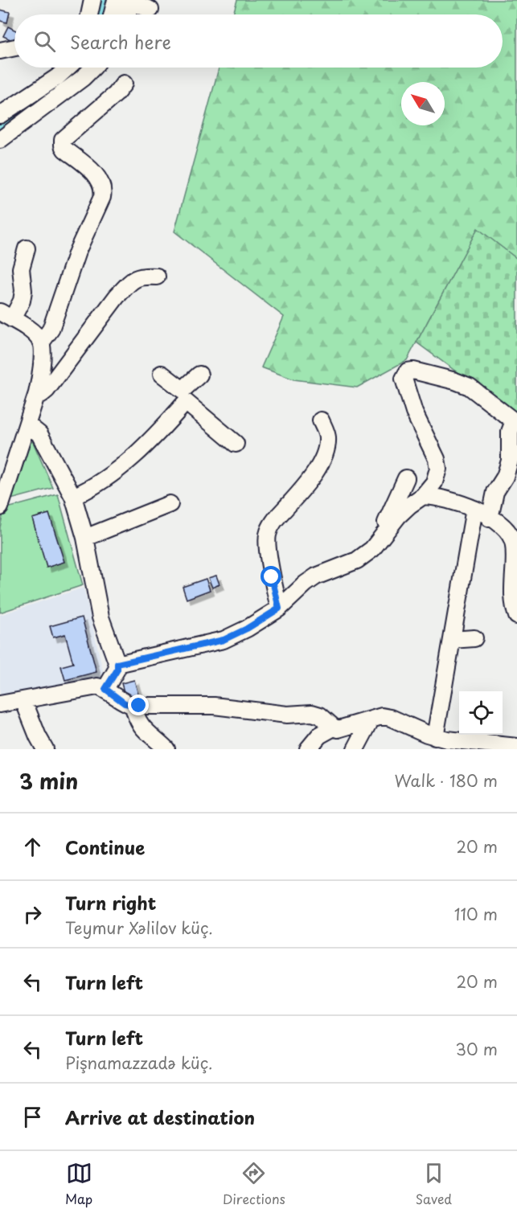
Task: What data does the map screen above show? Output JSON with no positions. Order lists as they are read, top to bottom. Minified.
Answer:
{"north":"top left","page":{"search":"Search here","heading":["3 min","Walk · 180 m"],"list":[["Continue","20 m"],["Turn right","Teymur Xəlilov küç.","110 m"],["Turn left","20 m"],["Turn left","Pişnamazzadə küç.","30 m"],"Arrive at destination"],"nav":["Map","Directions","Saved"]}}
